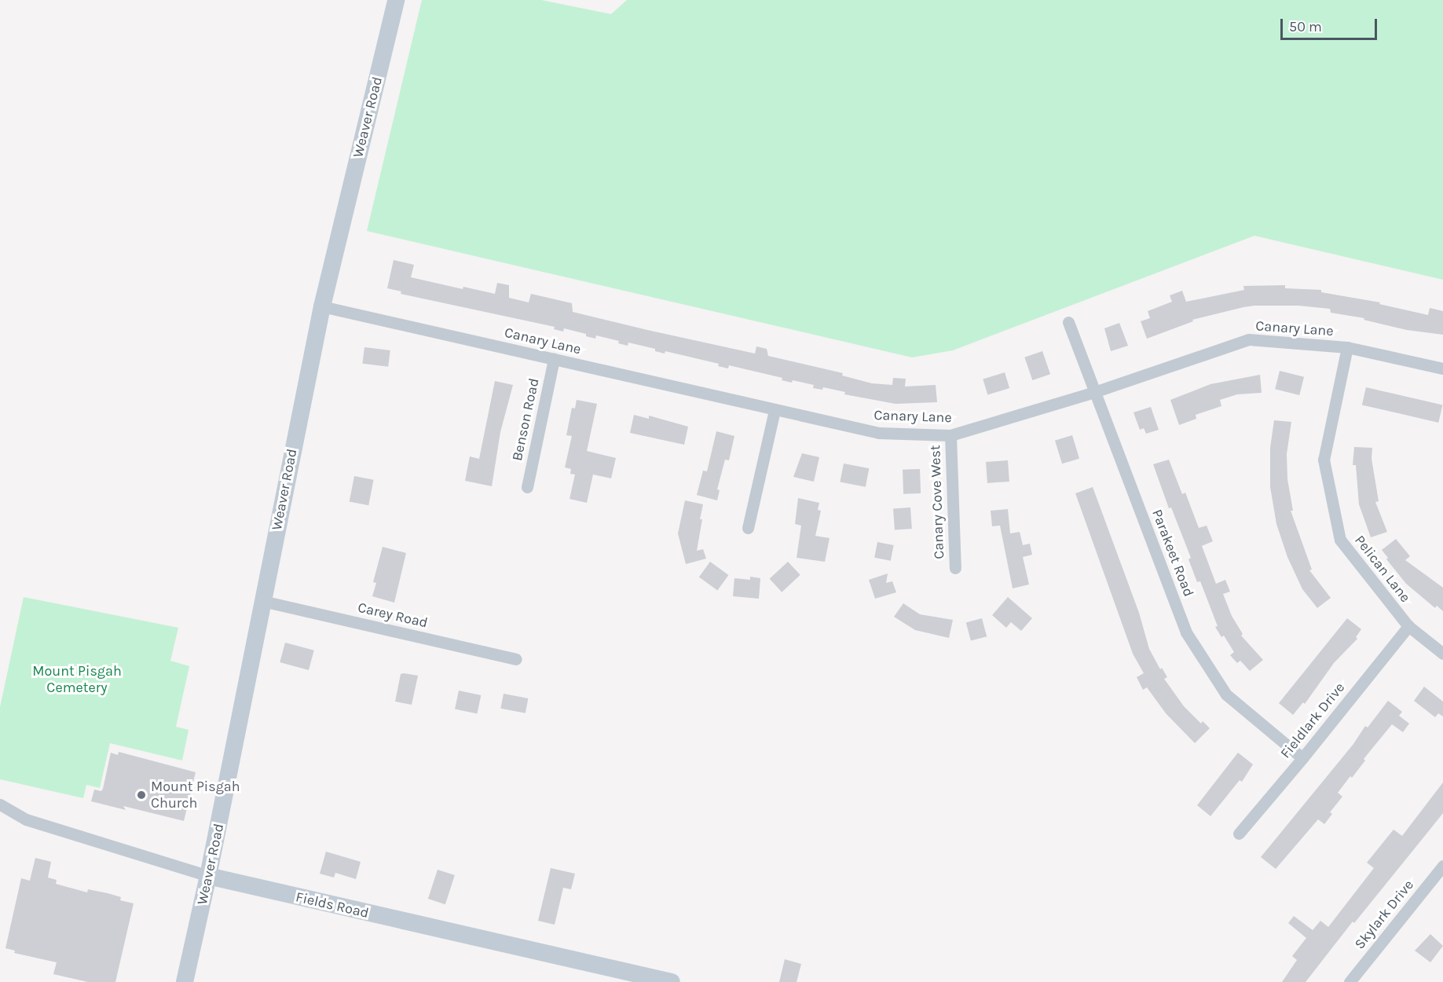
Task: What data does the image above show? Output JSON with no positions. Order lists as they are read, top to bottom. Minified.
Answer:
{"streets":{"main road":["Weaver Road","Fields Road"],"street":["Canary Lane","Benson Road","Canary Cove West","Parakeet Road","Pelican Lane","Carey Road","Fieldlark Drive","Skylark Drive"]},"crossings":[["Weaver Road","Canary Lane"],["Weaver Road","Carey Road"],["Weaver Road","Fields Road"],["Canary Lane","Benson Road"],["Canary Lane","Canary Cove West"],["Canary Lane","Parakeet Road"],["Canary Lane","Pelican Lane"],["Parakeet Road","Fieldlark Drive"],["Pelican Lane","Fieldlark Drive"]],"parks":["Mount Pisgah Cemetery"],"places":["Mount Pisgah Church"],"scale_bar":"50 m"}
